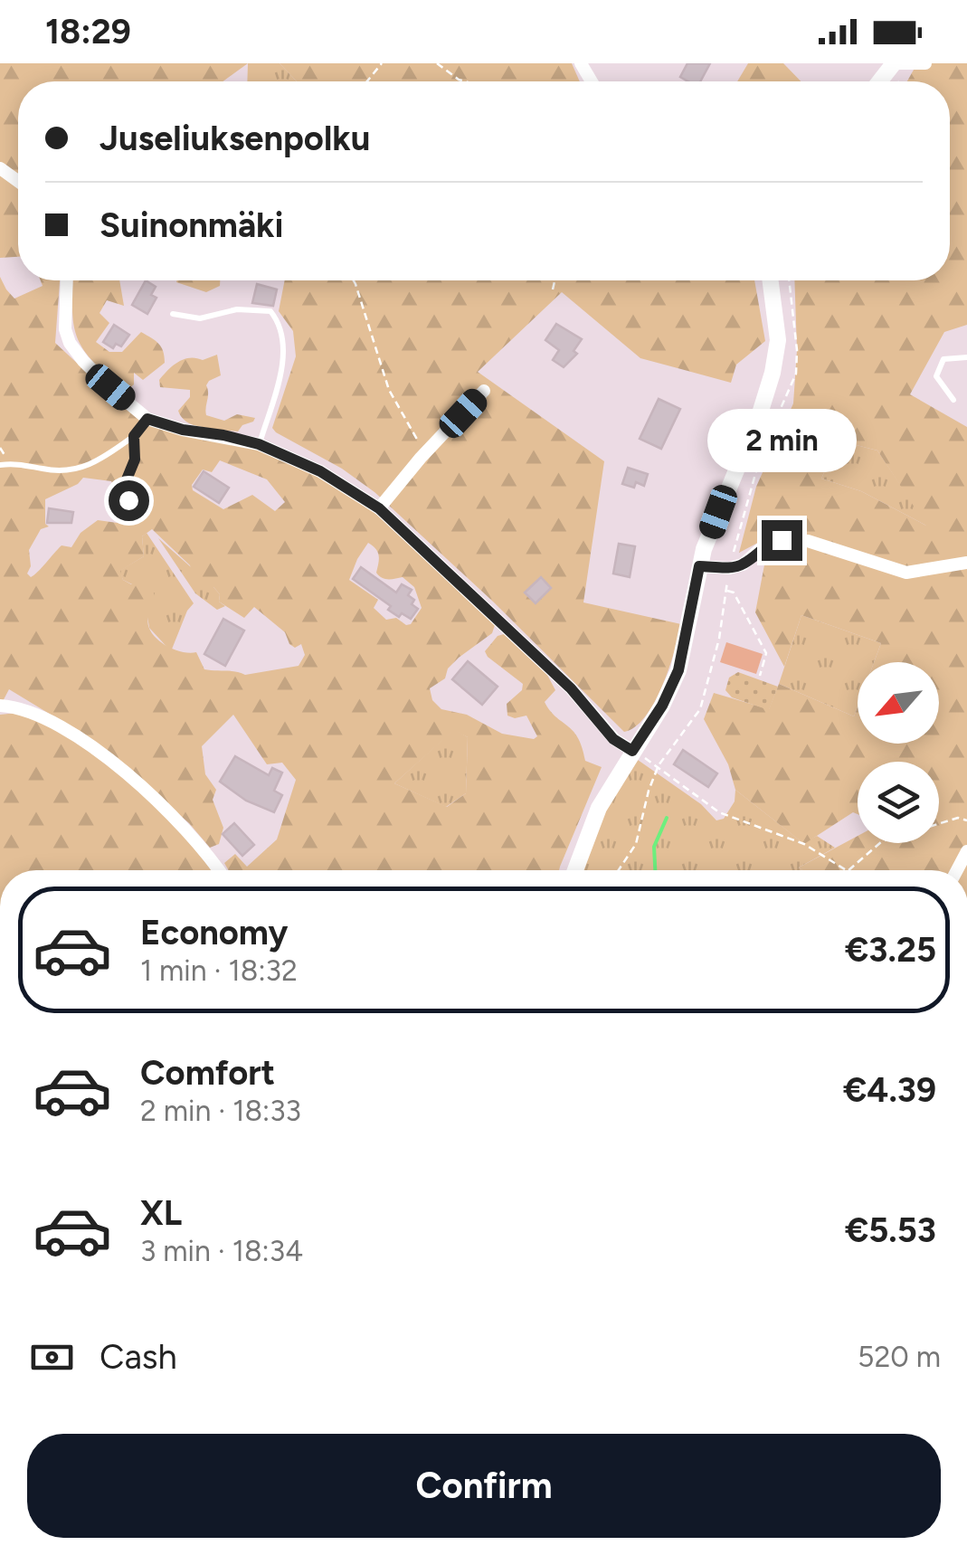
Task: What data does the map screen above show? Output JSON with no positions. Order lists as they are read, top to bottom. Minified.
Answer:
{"north":"bottom left","page":{"status":"18:29","banner":["Juseliuksenpolku","Suinonmäki"],"bubble":"2 min","list":[{"name":"Economy","note":"1 min · 18:32","value":"€3.25"},{"name":"Comfort","note":"2 min · 18:33","value":"€4.39"},{"name":"XL","note":"3 min · 18:34","value":"€5.53"}],"pay":["Cash","520 m"],"buttons":"Confirm"}}
